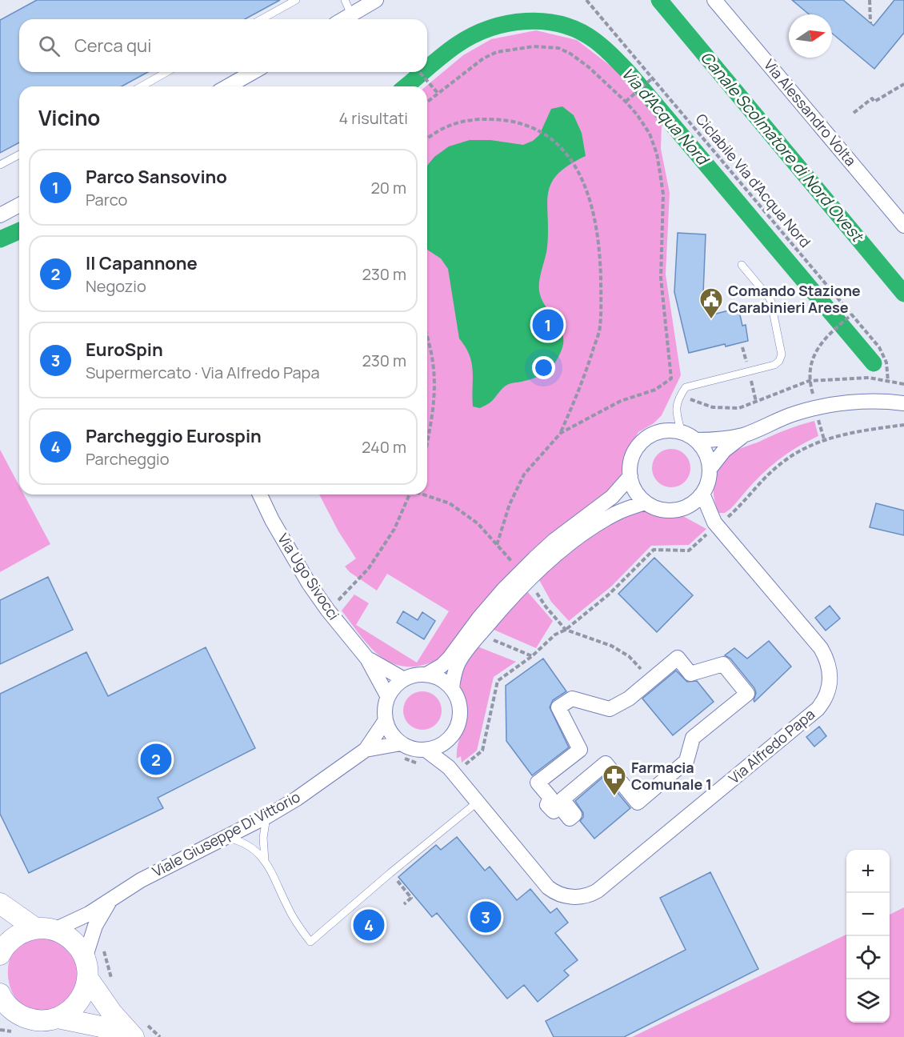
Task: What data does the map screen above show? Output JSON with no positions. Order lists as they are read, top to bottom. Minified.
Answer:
{"streets":{"street":["Via Alessandro Volta","Via Ugo Sivocci","Via Alfredo Papa","Viale Giuseppe Di Vittorio"],"path":["Ciclabile Via d’Acqua Nord"]},"crossings":[["Via Ugo Sivocci","Via Alfredo Papa"],["Via Ugo Sivocci","Viale Giuseppe Di Vittorio"],["Via Alfredo Papa","Viale Giuseppe Di Vittorio"]],"water":["Via d'Acqua Nord","Canale Scolmatore di Nord Ovest"],"places":{"public building":["Comando Stazione Carabinieri Arese"],"pharmacy":["Farmacia Comunale 1"]},"north":"right","page":{"search":"Cerca qui","heading":["Vicino","4 risultati"],"list":[{"mark":"1","name":"Parco Sansovino","note":"Parco","value":"20 m"},{"mark":"2","name":"Il Capannone","note":"Negozio","value":"230 m"},{"mark":"3","name":"EuroSpin","note":"Supermercato · Via Alfredo Papa","value":"230 m"},{"mark":"4","name":"Parcheggio Eurospin","note":"Parcheggio","value":"240 m"}],"pins":["1","2","3","4"],"map_buttons":["+","−"]}}
